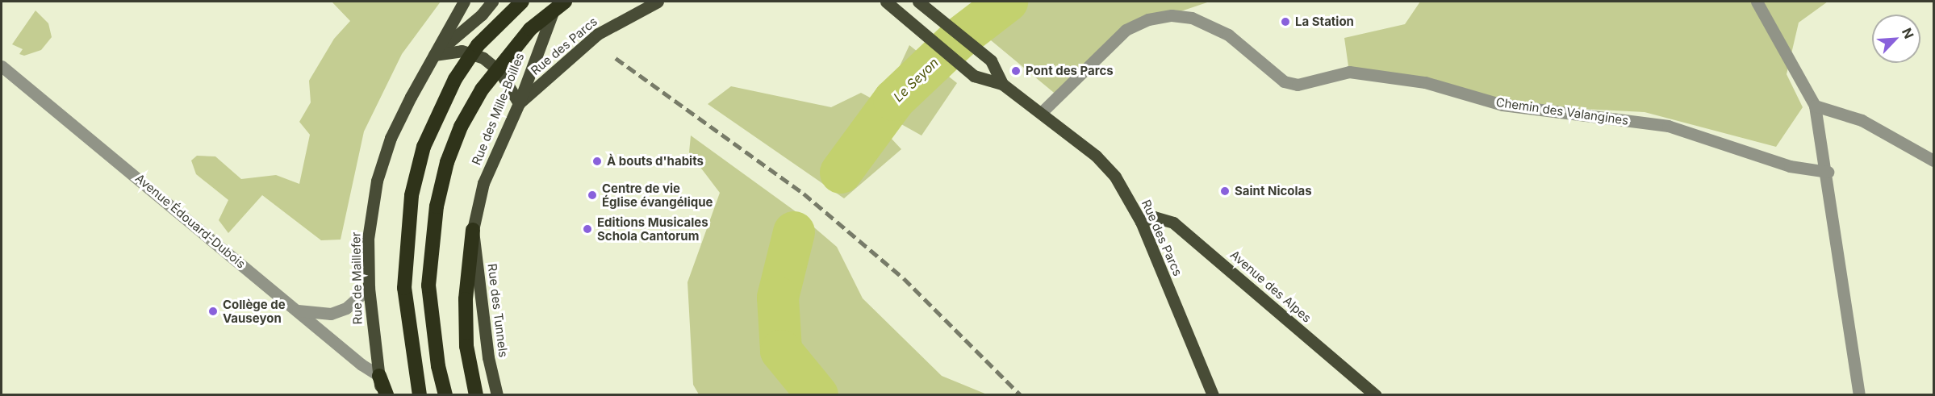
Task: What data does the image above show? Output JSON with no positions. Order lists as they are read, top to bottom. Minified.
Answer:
{"streets":{"main road":["Rue des Parcs","Rue des Mille-Boilles","Rue de Maillefer","Avenue des Alpes","Rue des Tunnels"],"street":["Chemin des Valangines","Avenue Édouard-Dubois"]},"crossings":[["Rue des Parcs","Rue des Mille-Boilles"],["Rue des Parcs","Chemin des Valangines"],["Rue des Parcs","Avenue des Alpes"],["Rue des Mille-Boilles","Rue des Tunnels"],["Avenue Édouard-Dubois","Rue de Maillefer"]],"water":["Le Seyon"],"places":["La Station","Pont des Parcs","À bouts d'habits","Saint Nicolas","Centre de vie Église évangélique","Editions Musicales Schola Cantorum","Collège de Vauseyon"],"north":"top right"}
